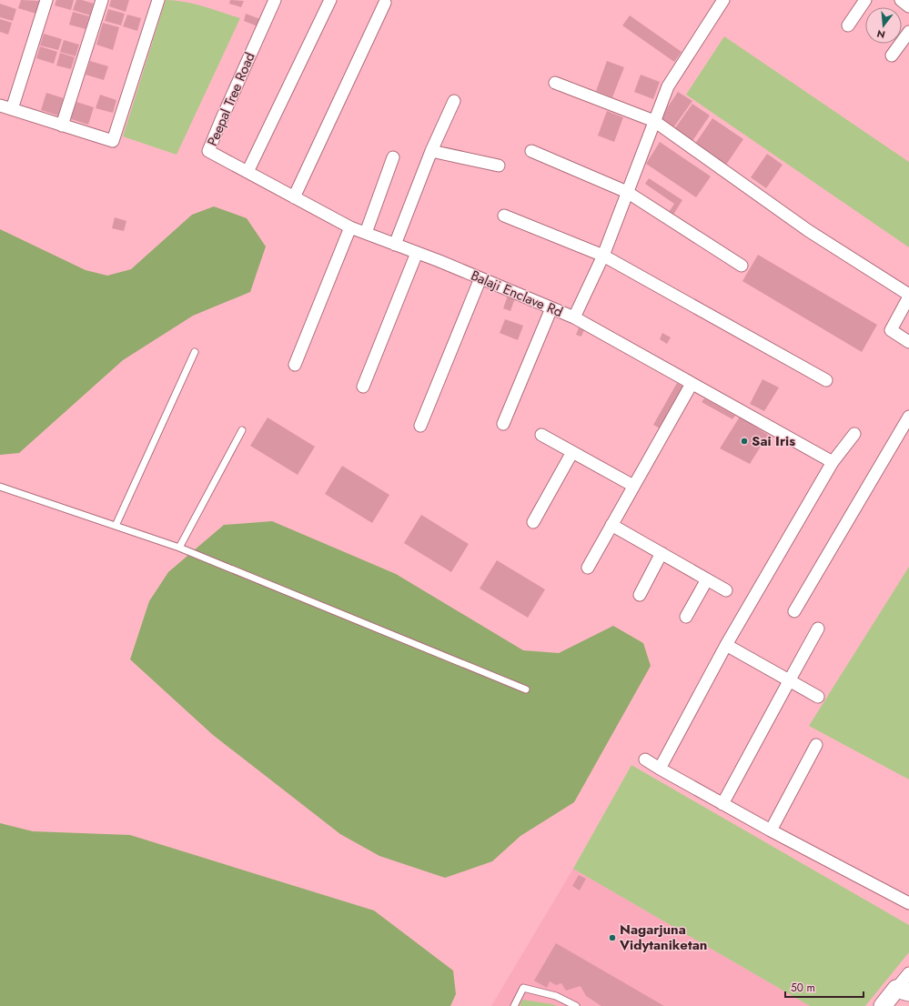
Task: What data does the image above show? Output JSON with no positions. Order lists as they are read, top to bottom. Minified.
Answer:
{"streets":{"street":["Peepal Tree Road","Balaji Enclave Rd"]},"crossings":[["Peepal Tree Road","Balaji Enclave Rd"]],"places":["Sai Iris","Nagarjuna Vidytaniketan"],"scale_bar":"50 m","north":"bottom"}
